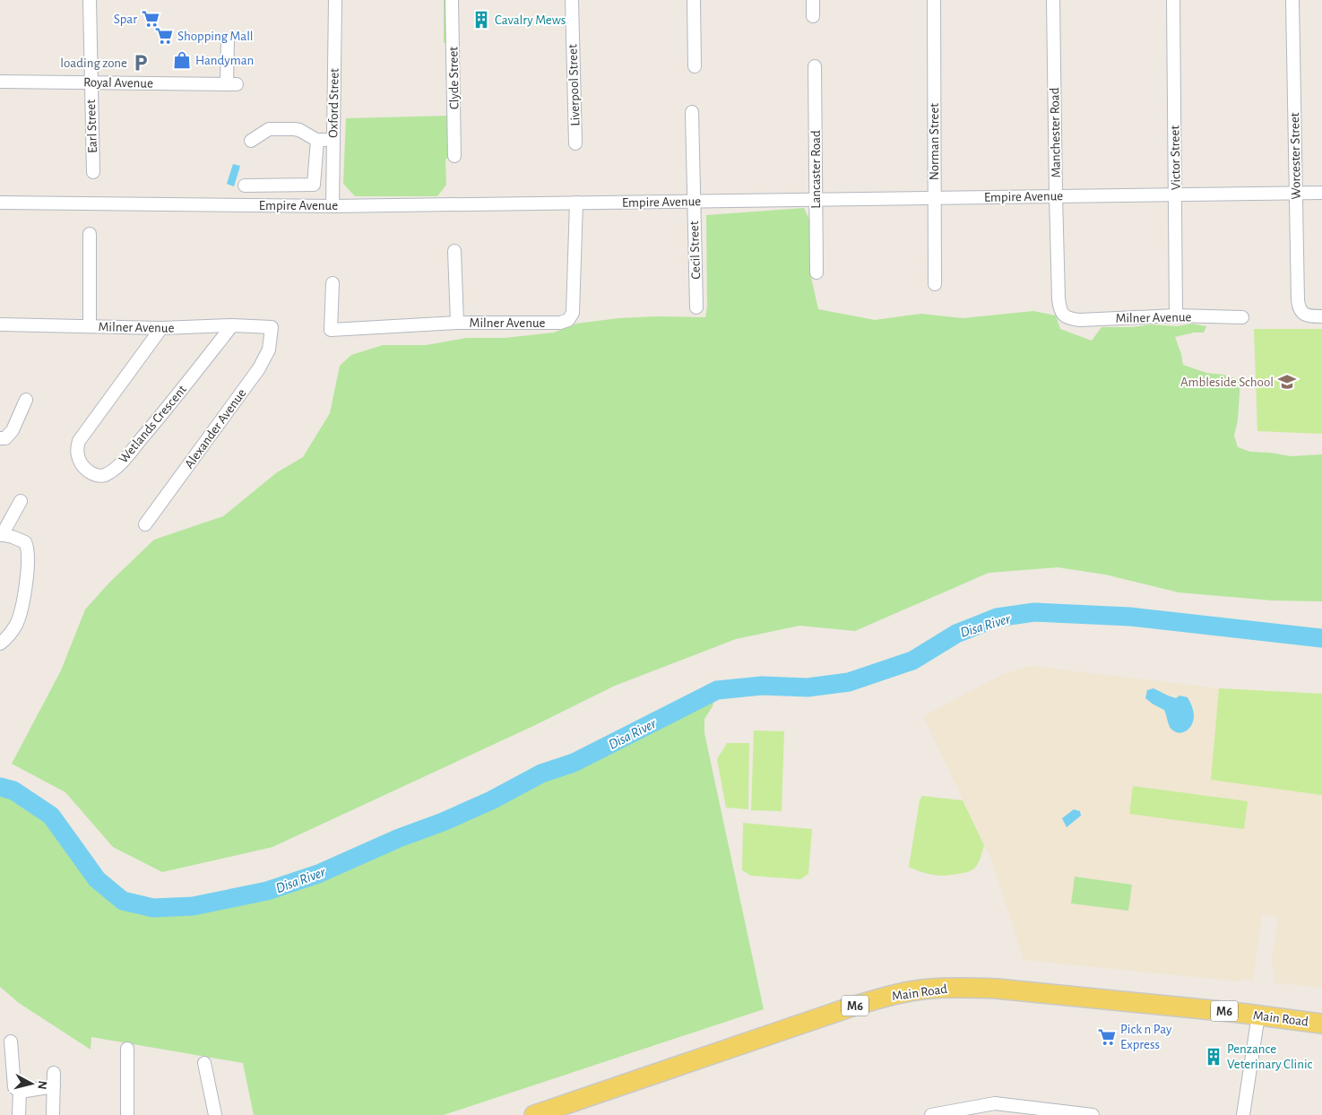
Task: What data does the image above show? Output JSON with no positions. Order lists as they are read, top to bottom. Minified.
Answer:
{"streets":{"main road":["Main Road","M6"],"street":["Clyde Street","Royal Avenue","Liverpool Street","Oxford Street","Earl Street","Manchester Road","Norman Street","Worcester Street","Victor Street","Lancaster Road","Empire Avenue","Cecil Street","Milner Avenue","Wetlands Crescent","Alexander Avenue"]},"crossings":[["Royal Avenue","Earl Street"],["Oxford Street","Empire Avenue"],["Manchester Road","Empire Avenue"],["Manchester Road","Milner Avenue"],["Norman Street","Empire Avenue"],["Worcester Street","Empire Avenue"],["Victor Street","Empire Avenue"],["Victor Street","Milner Avenue"],["Lancaster Road","Empire Avenue"],["Empire Avenue","Cecil Street"],["Empire Avenue","Milner Avenue"],["Milner Avenue","Wetlands Crescent"],["Milner Avenue","Alexander Avenue"]],"water":["Disa River"],"places":{"supermarket":["Spar","Shopping Mall","Pick n Pay Express"],"building":["Cavalry Mews","Penzance Veterinary Clinic"],"shop":["Handyman"],"parking":["loading zone"],"school or university":["Ambleside School"]},"north":"right"}
